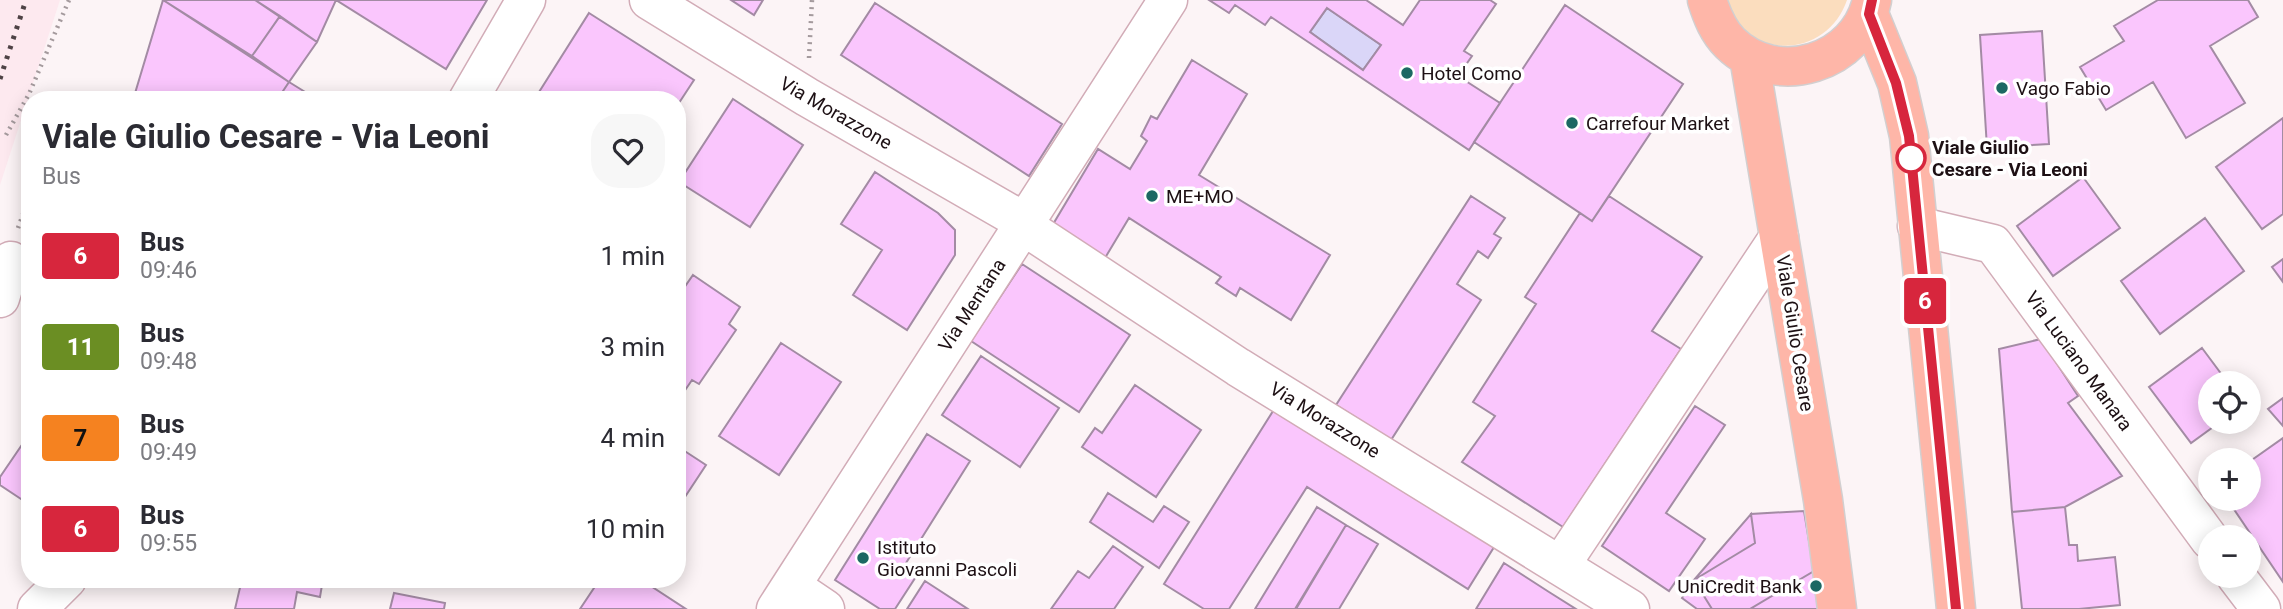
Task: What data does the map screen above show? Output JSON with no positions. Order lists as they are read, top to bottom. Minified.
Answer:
{"streets":{"main road":["Viale Giulio Cesare"],"street":["Via Morazzone","Via Mentana","Via Luciano Manara"]},"crossings":[["Via Morazzone","Via Mentana"]],"places":["Hotel Como","Vago Fabio","Carrefour Market","Viale Giulio Cesare - Via Leoni","ME+MO","Istituto Giovanni Pascoli","UniCredit Bank"],"lines":["bus line 6"],"page":{"on_map":"6","heading":["Viale Giulio Cesare - Via Leoni","Bus"],"list":[{"mark":"6","name":"Bus","note":"09:46","value":"1 min"},{"mark":"11","name":"Bus","note":"09:48","value":"3 min"},{"mark":"7","name":"Bus","note":"09:49","value":"4 min"},{"mark":"6","name":"Bus","note":"09:55","value":"10 min"}],"map_buttons":["+","−"]}}
